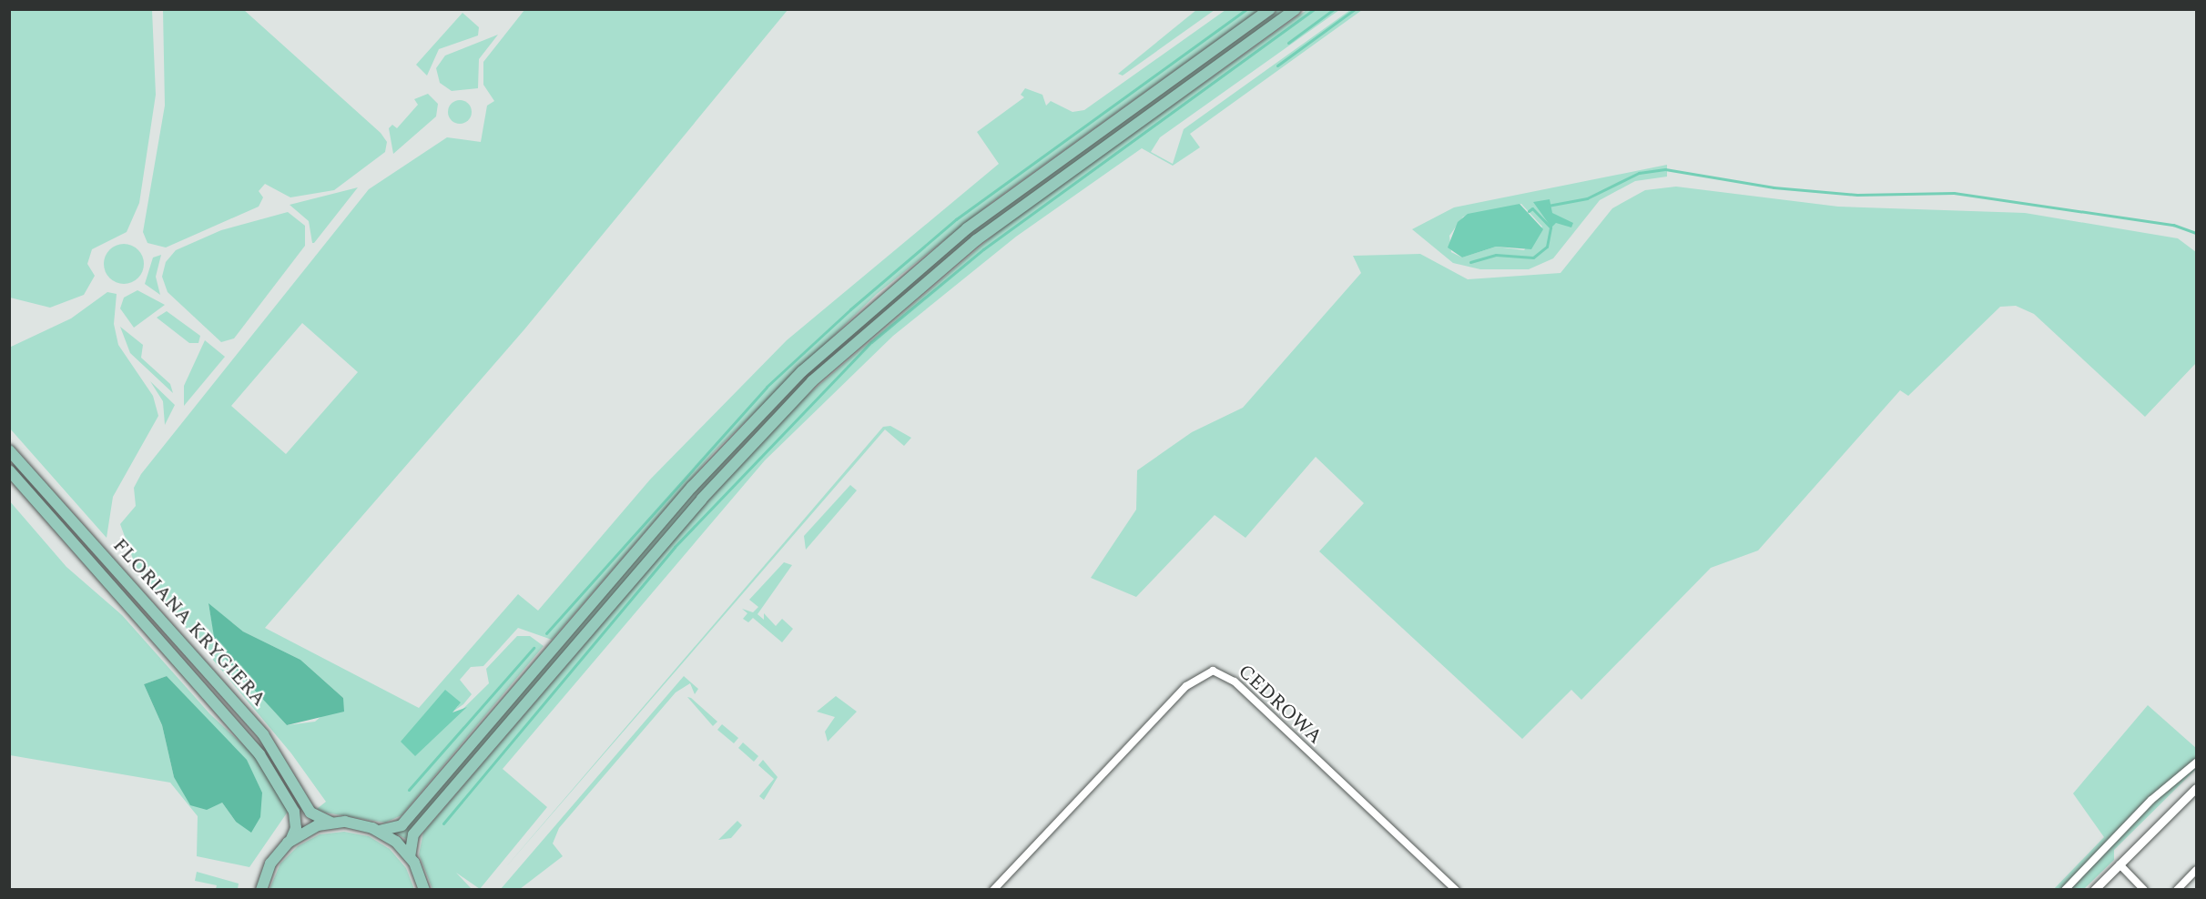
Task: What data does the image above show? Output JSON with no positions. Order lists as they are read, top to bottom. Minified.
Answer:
{"streets":{"main road":["FLORIANA KRYGIERA"],"street":["CEDROWA"]}}
